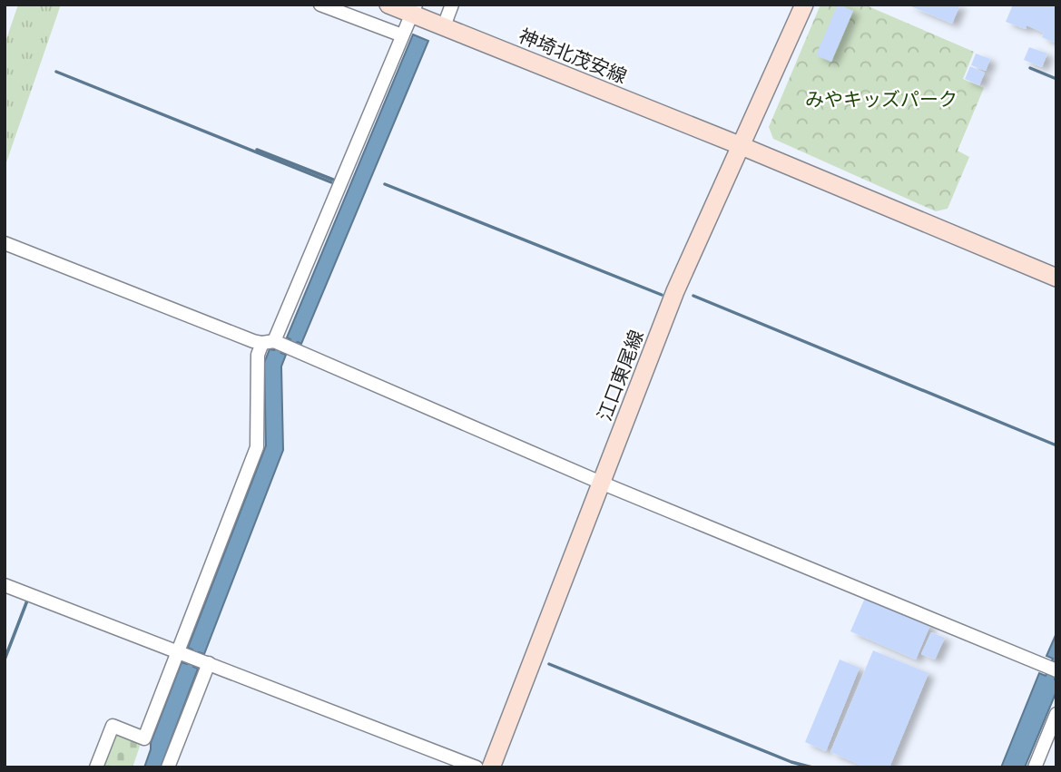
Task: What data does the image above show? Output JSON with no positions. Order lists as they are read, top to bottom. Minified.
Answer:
{"streets":{"main road":["神埼北茂安線","江口東尾線"]},"crossings":[["神埼北茂安線","江口東尾線"]],"parks":["みやキッズパーク"]}
